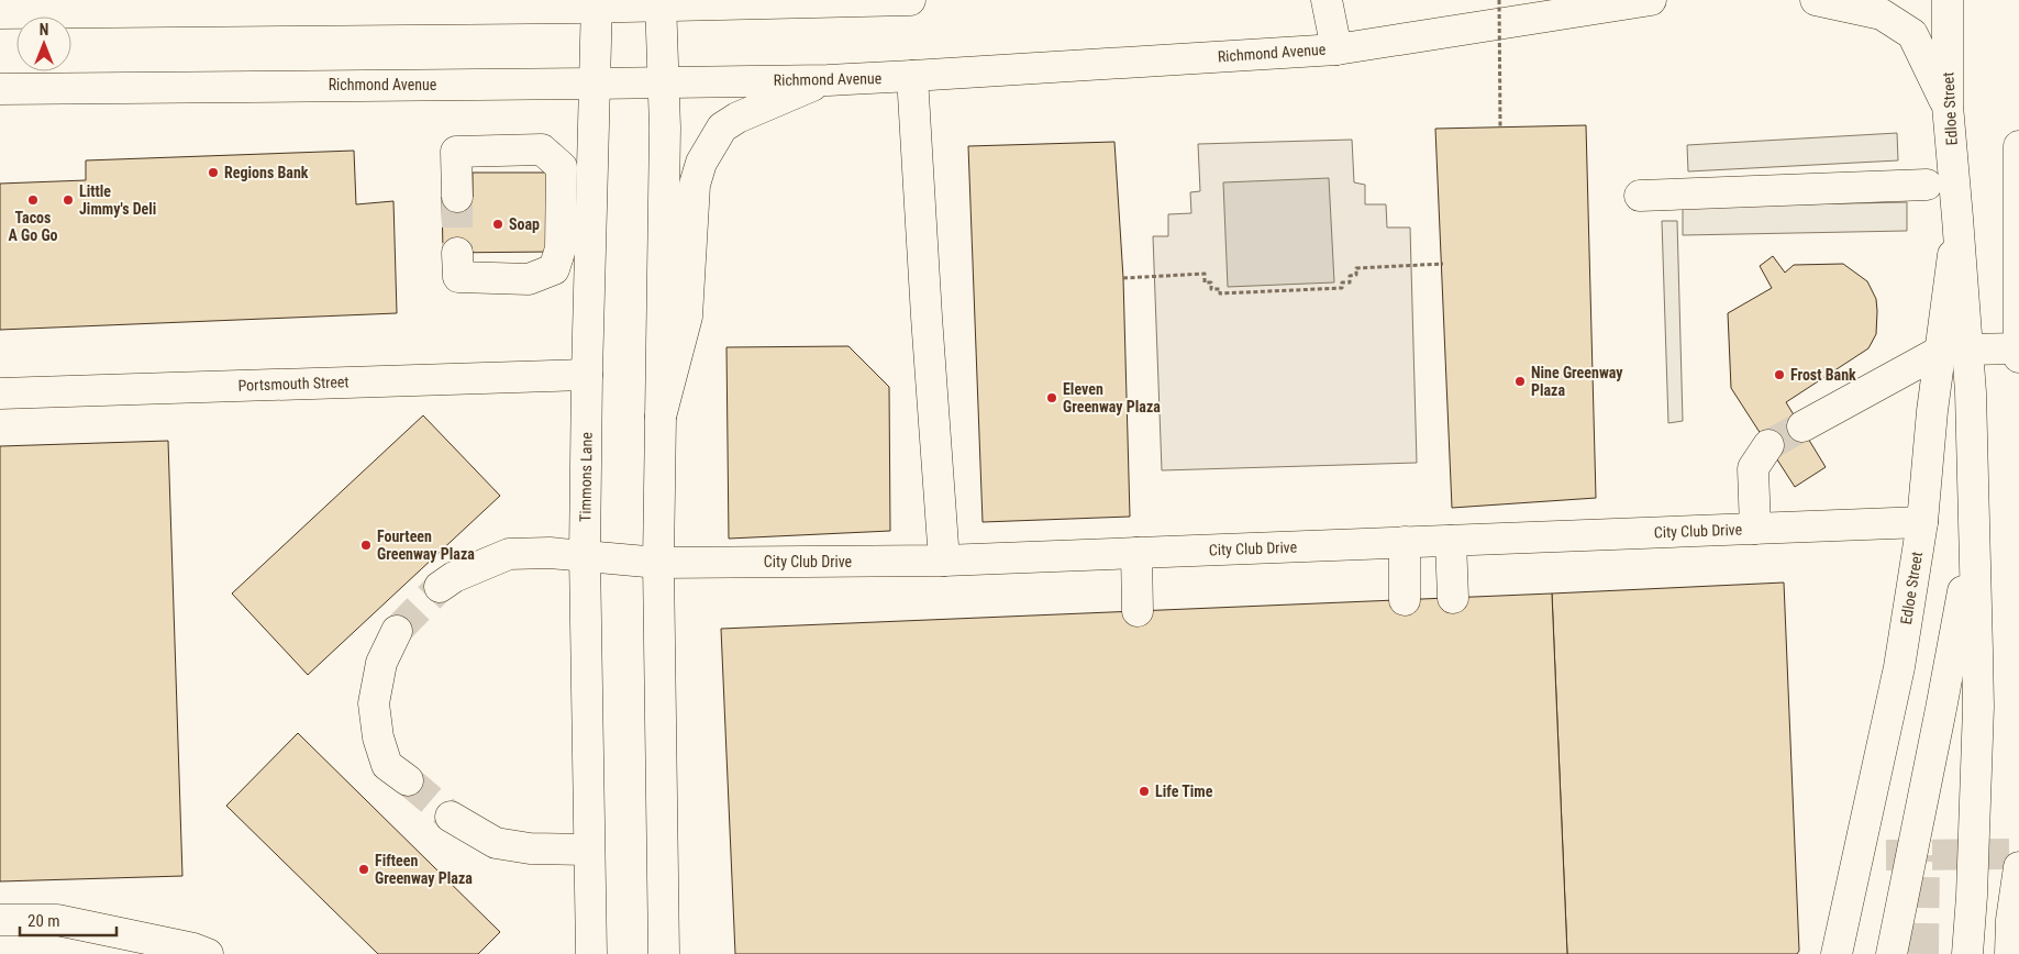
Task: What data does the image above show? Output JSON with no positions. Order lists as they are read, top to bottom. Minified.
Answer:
{"streets":{"main road":["Richmond Avenue","Edloe Street","Portsmouth Street","Timmons Lane","City Club Drive"]},"crossings":[["Richmond Avenue","Timmons Lane"],["Edloe Street","City Club Drive"],["Portsmouth Street","Timmons Lane"],["Timmons Lane","City Club Drive"]],"places":["Regions Bank","Tacos A Go Go","Little Jimmy's Deli","Soap","Frost Bank","Nine Greenway Plaza","Eleven Greenway Plaza","Fourteen Greenway Plaza","Life Time","Fifteen Greenway Plaza"],"scale_bar":"20 m","north":"top"}
